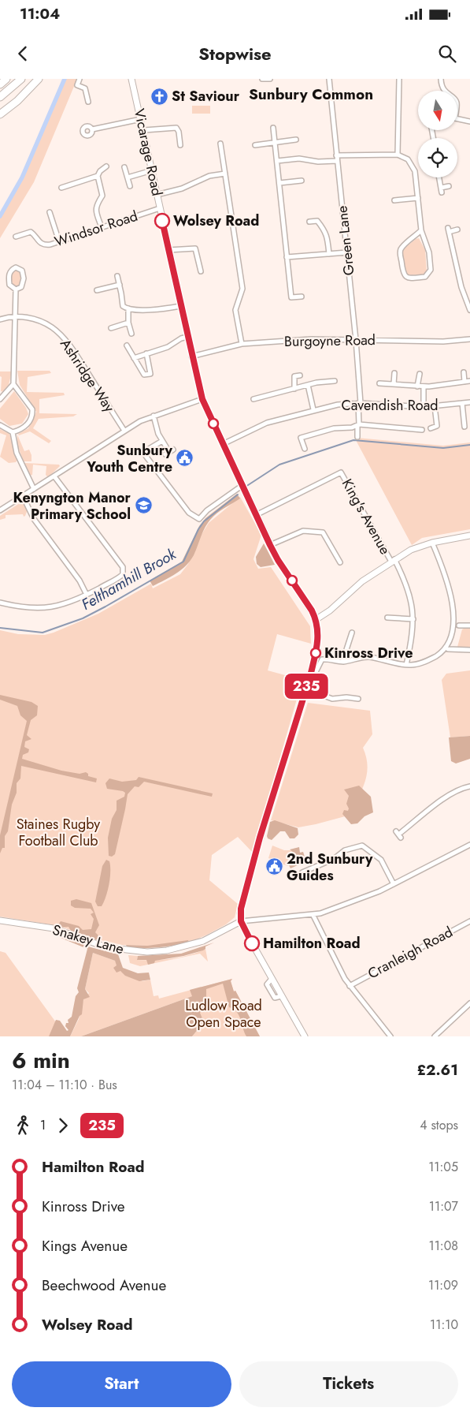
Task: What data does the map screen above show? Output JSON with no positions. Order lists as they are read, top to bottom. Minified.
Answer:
{"streets":{"street":["Vicarage Road","Windsor Road","Green Lane","Burgoyne Road","Ashridge Way","Cavendish Road","King's Avenue","Snakey Lane","Cranleigh Road"]},"crossings":[["Vicarage Road","Windsor Road"],["Vicarage Road","Burgoyne Road"],["Vicarage Road","Cavendish Road"],["Vicarage Road","King's Avenue"],["Green Lane","Burgoyne Road"],["Green Lane","Cavendish Road"]],"districts":["Sunbury Common"],"water":["Felthamhill Brook"],"parks":["Staines Rugby Football Club","Ludlow Road Open Space"],"places":{"church":["St Saviour"],"other":["Wolsey Road","Kinross Drive","Hamilton Road"],"public building":["Sunbury Youth Centre","2nd Sunbury Guides"],"school or university":["Kenyngton Manor Primary School"]},"lines":["bus line 235"],"north":"bottom","page":{"status":"11:04","header":"Stopwise","on_map":"235","heading":["6 min","11:04 – 11:10 · Bus","£2.61"],"legs":["1","235","4 stops"],"list":[{"name":"Hamilton Road","value":"11:05"},{"name":"Kinross Drive","value":"11:07"},{"name":"Kings Avenue","value":"11:08"},{"name":"Beechwood Avenue","value":"11:09"},{"name":"Wolsey Road","value":"11:10"}],"buttons":["Start","Tickets"]}}
